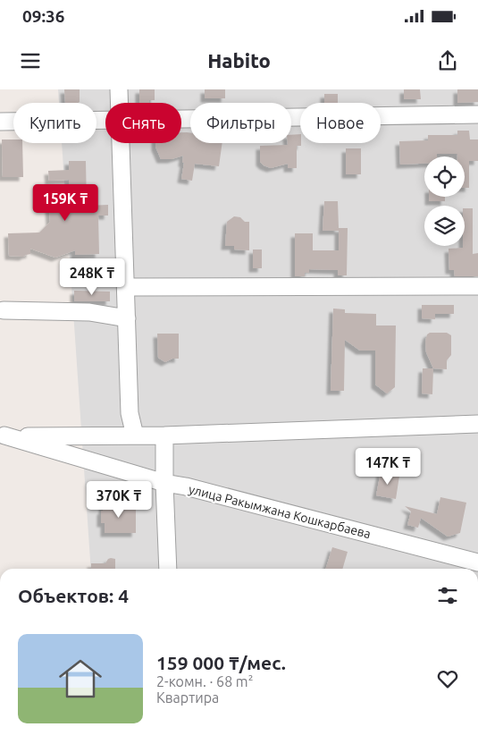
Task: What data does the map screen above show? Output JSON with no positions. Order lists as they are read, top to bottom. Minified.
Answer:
{"streets":{"street":["улица Ракымжана Кошкарбаева"]},"page":{"status":"09:36","header":"Habito","chip":["Купить","Снять","Фильтры","Новое"],"price":["159K ₸","248K ₸","147K ₸","370K ₸"],"heading":"Объектов: 4","list":[{"name":"159 000 ₸/мес.","note":"2-комн. · 68 m² · Квартира"}]}}
